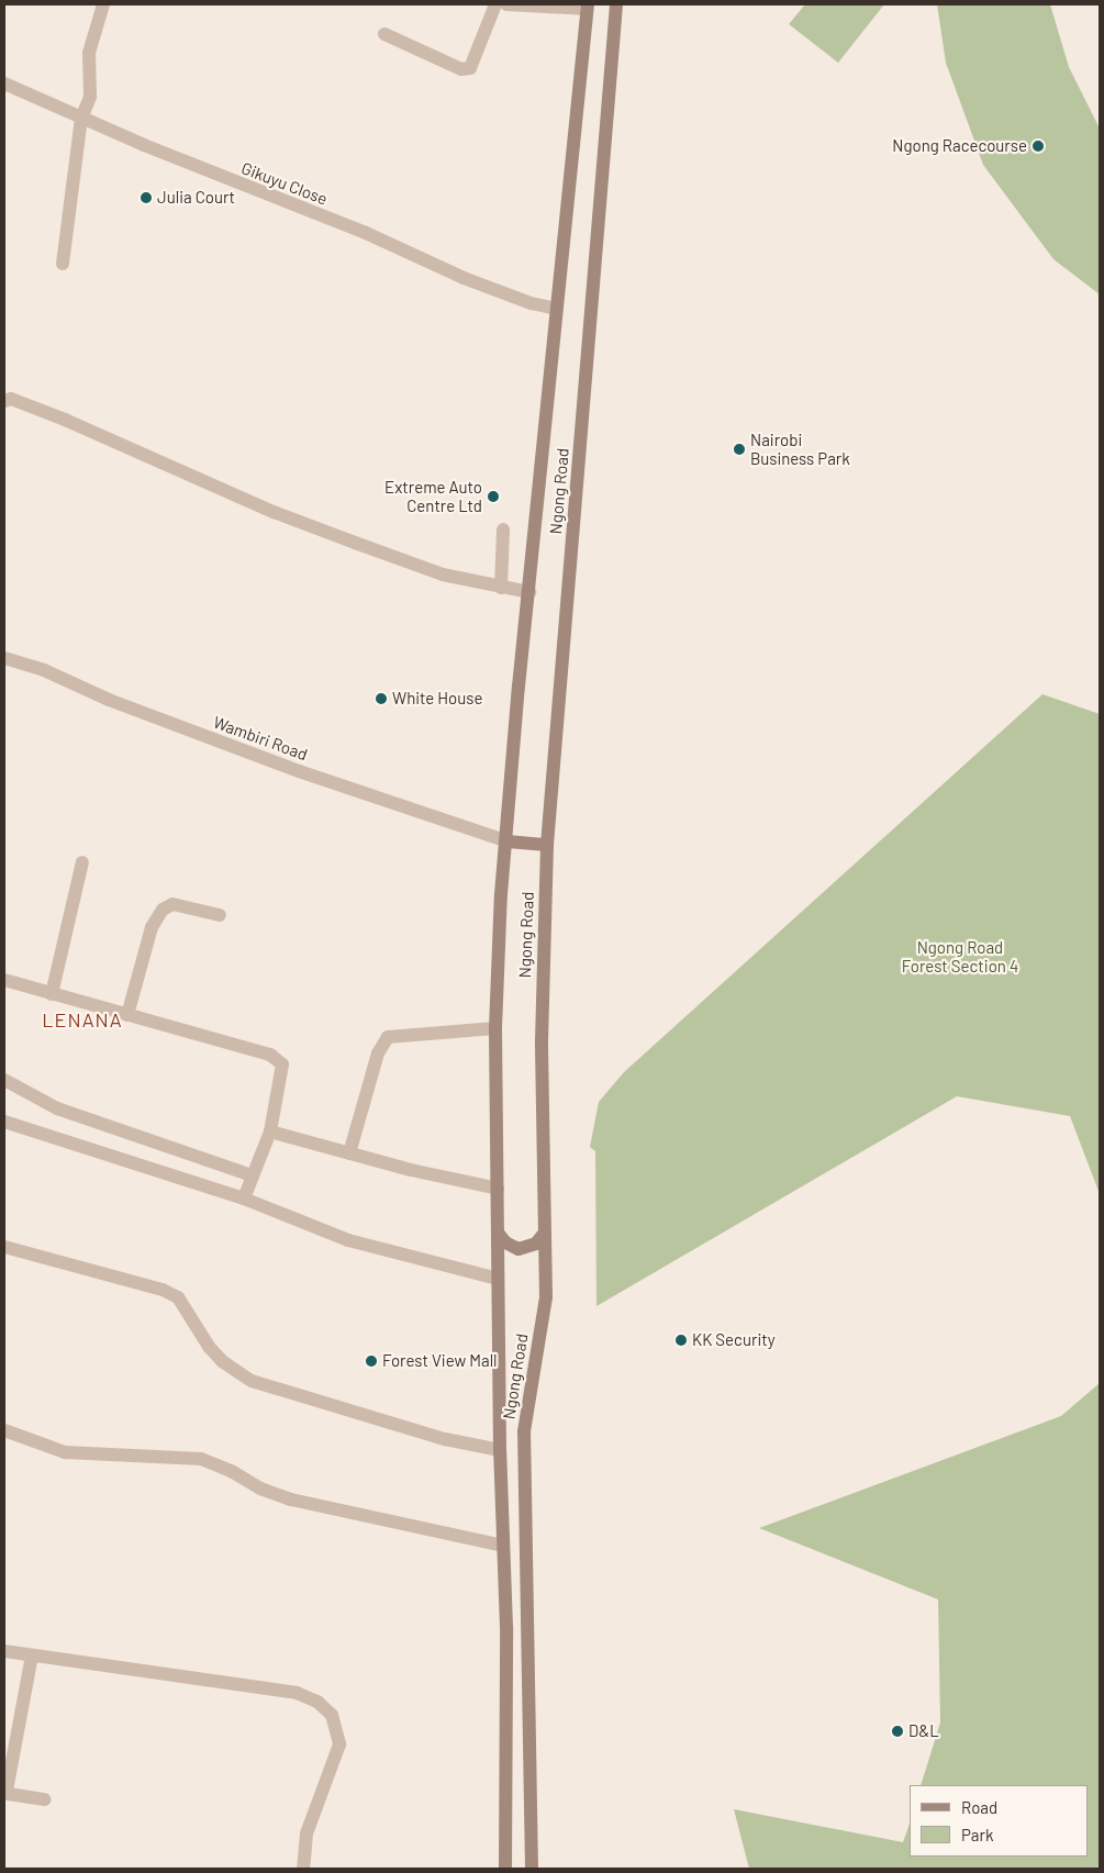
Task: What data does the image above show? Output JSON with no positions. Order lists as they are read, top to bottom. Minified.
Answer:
{"streets":{"main road":["Ngong Road"],"street":["Gikuyu Close","Wambiri Road"]},"crossings":[["Gikuyu Close","Ngong Road"],["Ngong Road","Wambiri Road"]],"districts":["LENANA"],"parks":["Ngong Road Forest Section 4"],"places":["Ngong Racecourse","Julia Court","Nairobi Business Park","Extreme Auto Centre Ltd","White House","KK Security","Forest View Mall","D&L"],"legend":["Road","Park"]}
